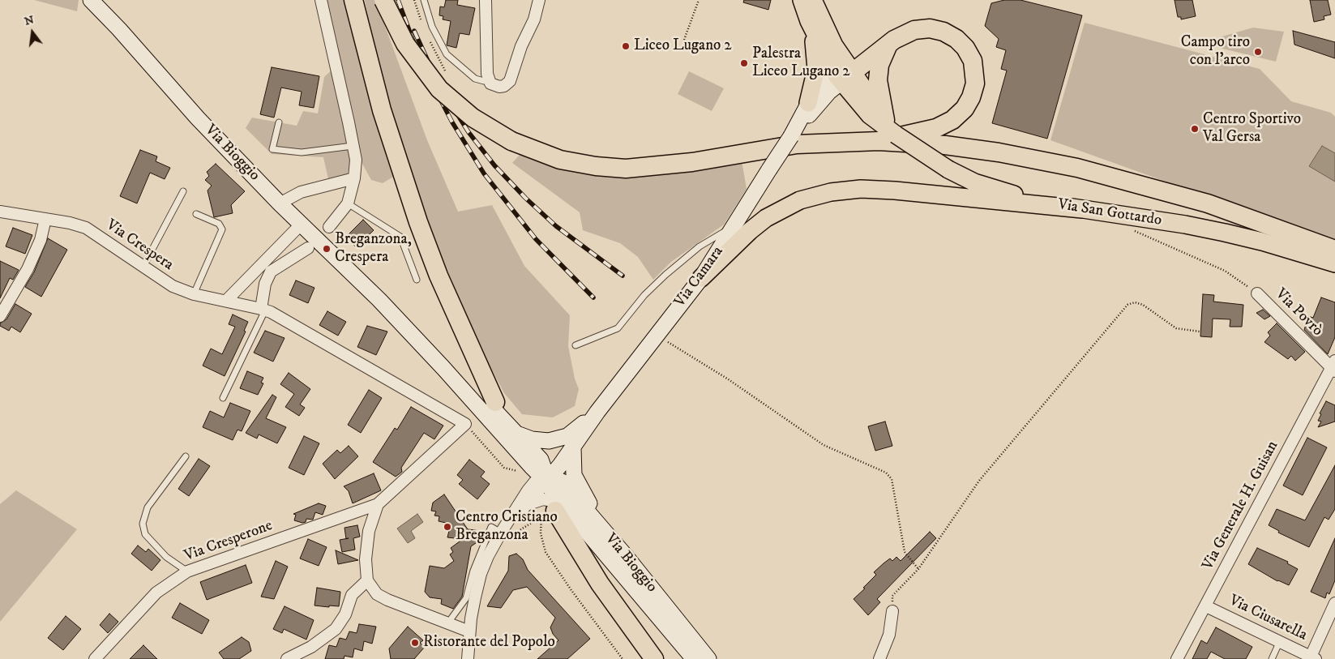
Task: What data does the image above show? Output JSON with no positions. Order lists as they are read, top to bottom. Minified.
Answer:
{"streets":{"main road":["Via Bioggio","Via San Gottardo","Via Camara"],"street":["Via Crespera","Via Povrò","Via Generale H. Guisan","Via Cresperone","Via Ciusarella"]},"crossings":[["Via Bioggio","Via Camara"],["Via San Gottardo","Via Camara"],["Via Crespera","Via Cresperone"],["Via Povrò","Via Generale H. Guisan"],["Via Generale H. Guisan","Via Ciusarella"]],"places":["Liceo Lugano 2","Campo tiro con l'arco","Palestra Liceo Lugano 2","Centro Sportivo Val Gersa","Breganzona, Crespera","Centro Cristiano Breganzona","Ristorante del Popolo"],"north":"top"}
